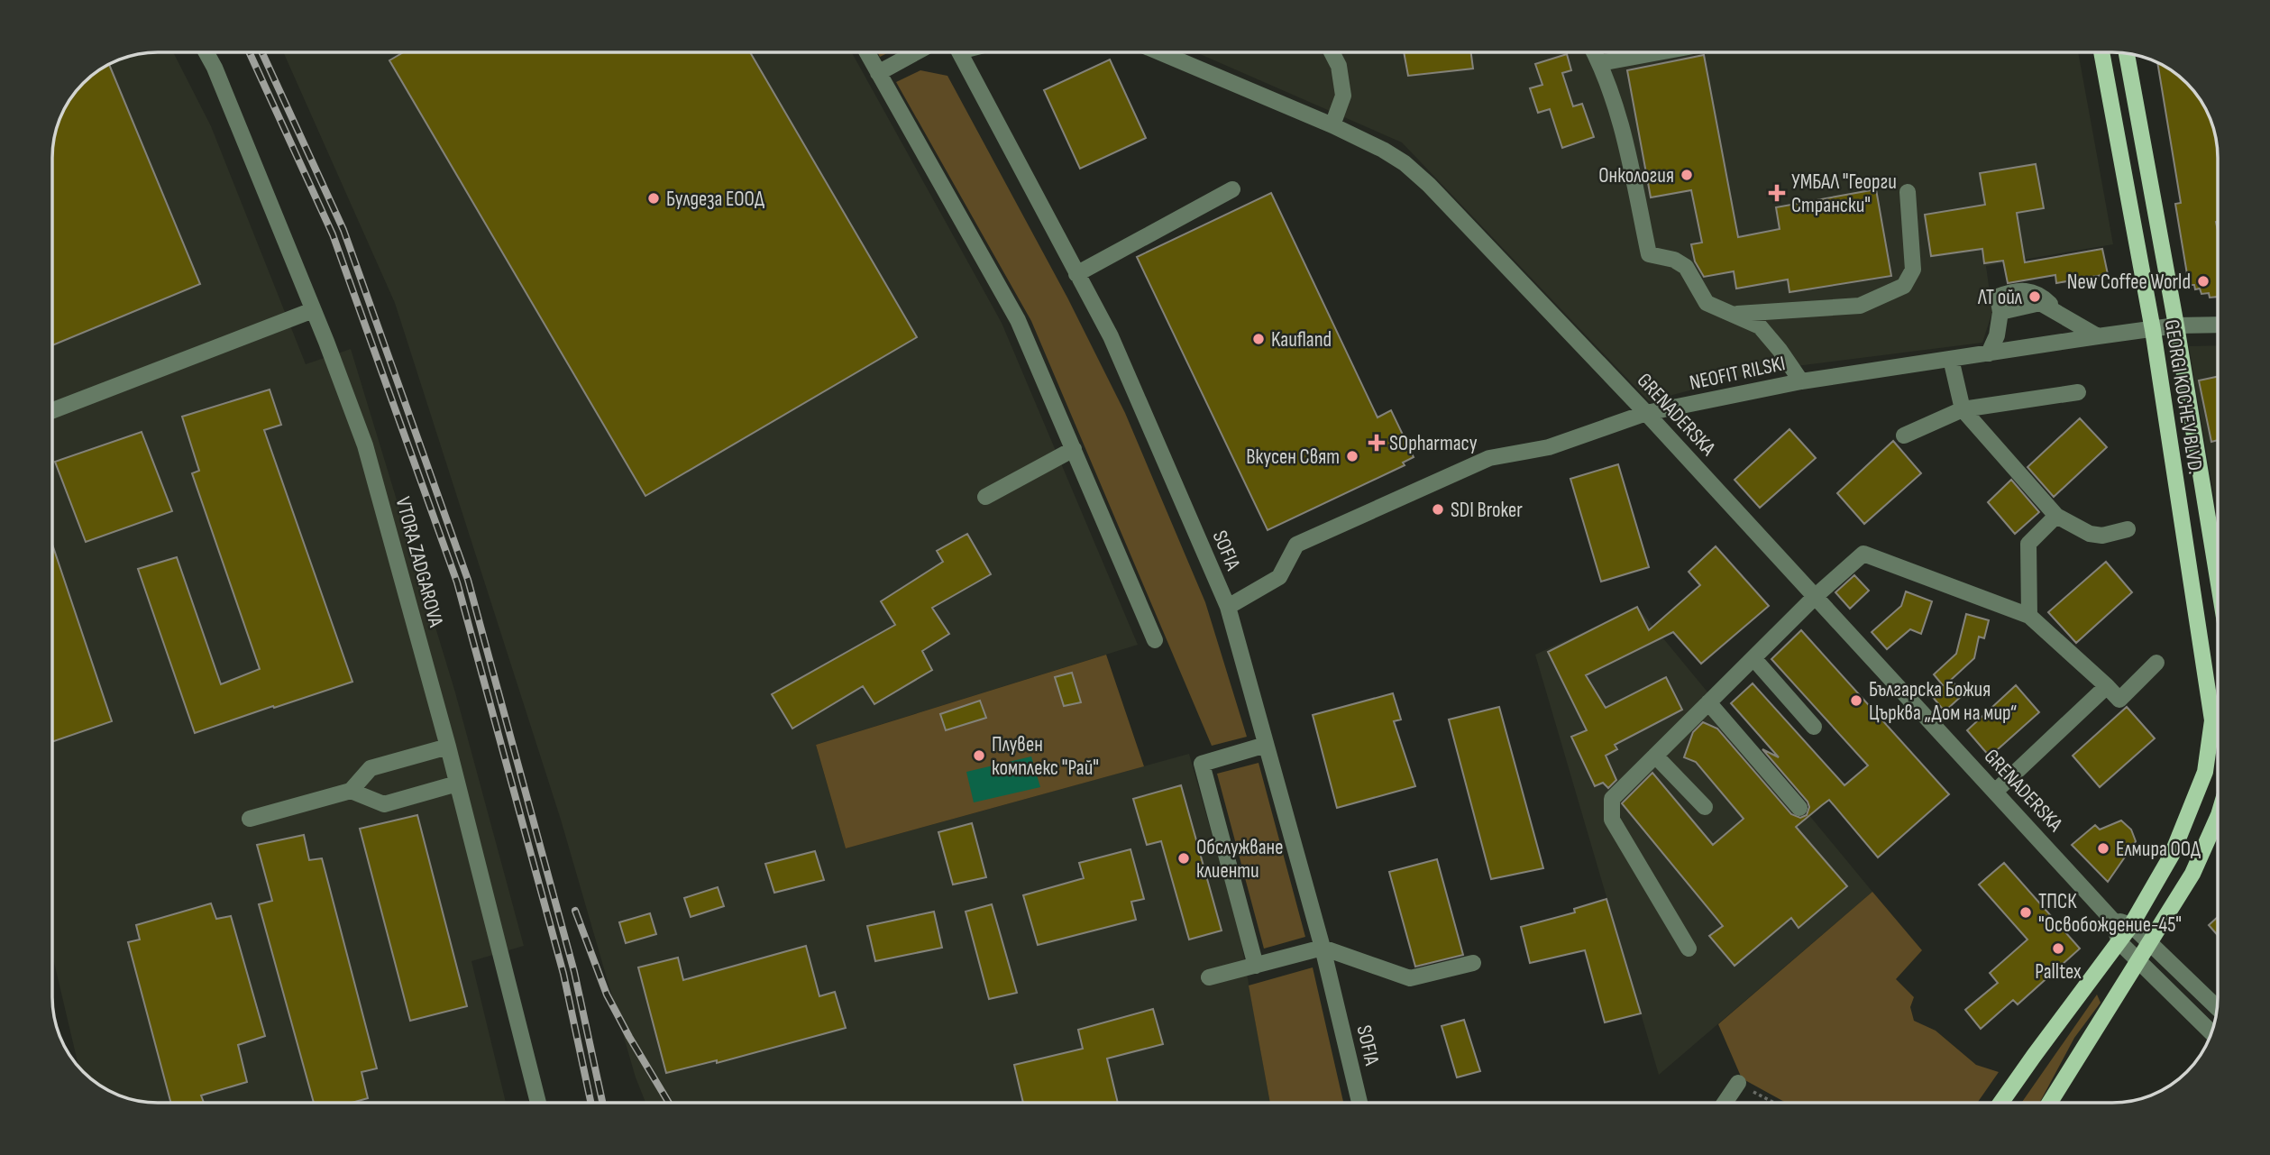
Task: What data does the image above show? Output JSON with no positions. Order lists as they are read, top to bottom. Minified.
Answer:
{"streets":{"main road":["GEORGI KOCHEV BLVD."],"street":["NEOFIT RILSKI","GRENADERSKA","SOFIA","VTORA ZADGAROVA"]},"crossings":[["NEOFIT RILSKI","GEORGI KOCHEV BLVD."],["NEOFIT RILSKI","GRENADERSKA"],["NEOFIT RILSKI","SOFIA"],["GEORGI KOCHEV BLVD.","GRENADERSKA"]],"places":{"other":["Онкология","Булдеза ЕООД","New Coffee World","ЛТ ойл","Kaufland","Вкусен Свят","SDI Broker","Българска Божия Църква „Дом на мир“","Плувен комплекс \"Рай\"","Елмира ООД","Обслужване клиенти","ТПСК \"Освобождение-45\"","Palltex"],"health":["УМБАЛ \"Георги Странски\"","SOpharmacy"]}}
